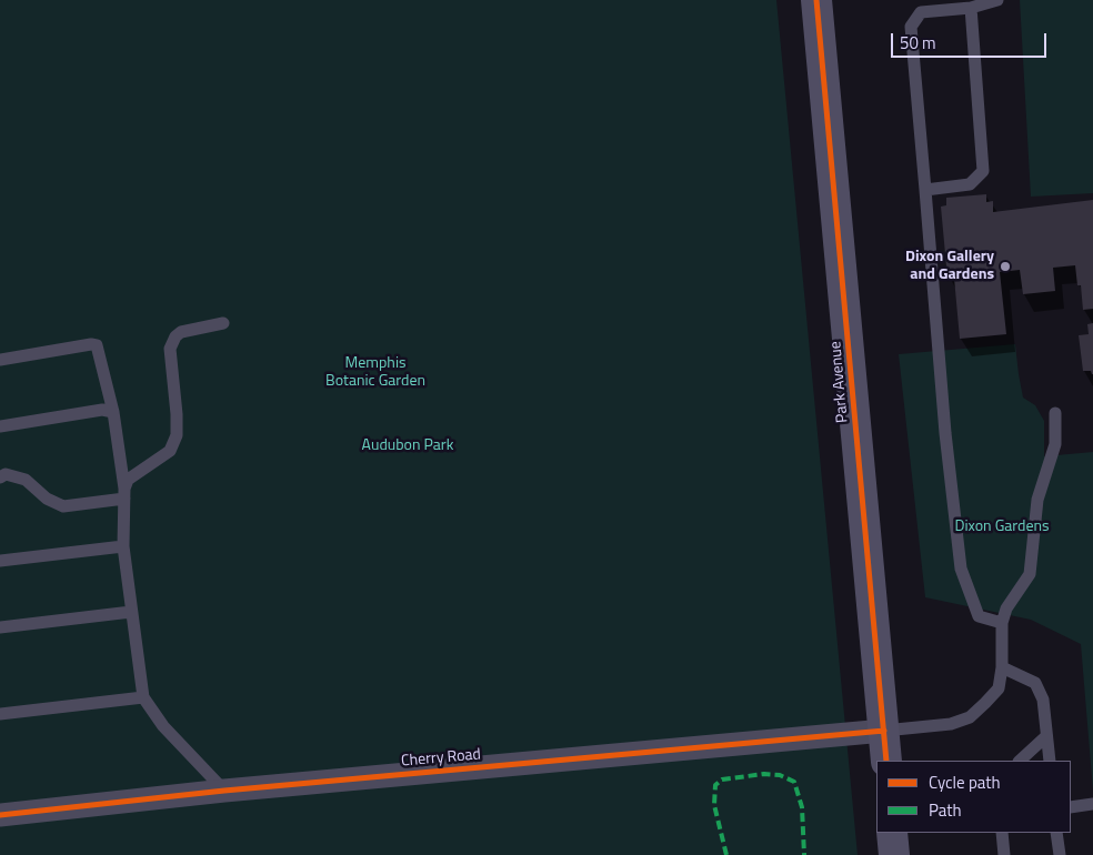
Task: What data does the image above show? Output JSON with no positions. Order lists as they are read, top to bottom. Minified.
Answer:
{"streets":{"main road":["Park Avenue"],"street":["Cherry Road"]},"crossings":[["Park Avenue","Cherry Road"]],"parks":["Memphis Botanic Garden","Audubon Park","Dixon Gardens"],"places":["Dixon Gallery and Gardens"],"legend":["Cycle path","Path"],"scale_bar":"50 m"}
